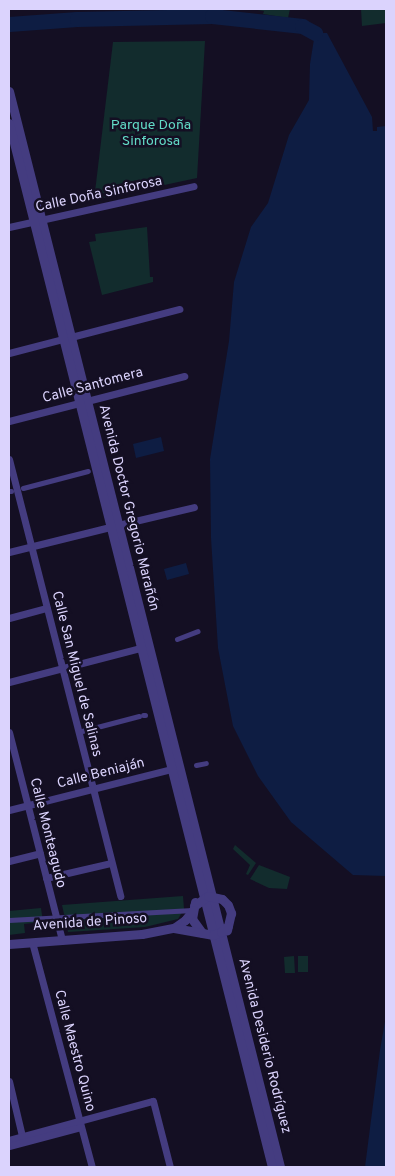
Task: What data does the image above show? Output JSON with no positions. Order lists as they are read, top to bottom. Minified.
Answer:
{"streets":{"street":["Calle Doña Sinforosa","Calle Santomera","Avenida Doctor Gregorio Marañón","Calle San Miguel de Salinas","Calle Beniaján","Calle Monteagudo","Avenida de Pinoso","Avenida Desiderio Rodríguez","Calle Maestro Quino"]},"crossings":[["Calle Doña Sinforosa","Avenida Doctor Gregorio Marañón"],["Calle Santomera","Avenida Doctor Gregorio Marañón"],["Avenida Doctor Gregorio Marañón","Calle Beniaján"],["Avenida Doctor Gregorio Marañón","Avenida de Pinoso"],["Avenida Doctor Gregorio Marañón","Avenida Desiderio Rodríguez"],["Calle San Miguel de Salinas","Calle Beniaján"],["Calle Beniaján","Calle Monteagudo"],["Calle Monteagudo","Avenida de Pinoso"],["Avenida de Pinoso","Calle Maestro Quino"]],"parks":["Parque Doña Sinforosa"]}
